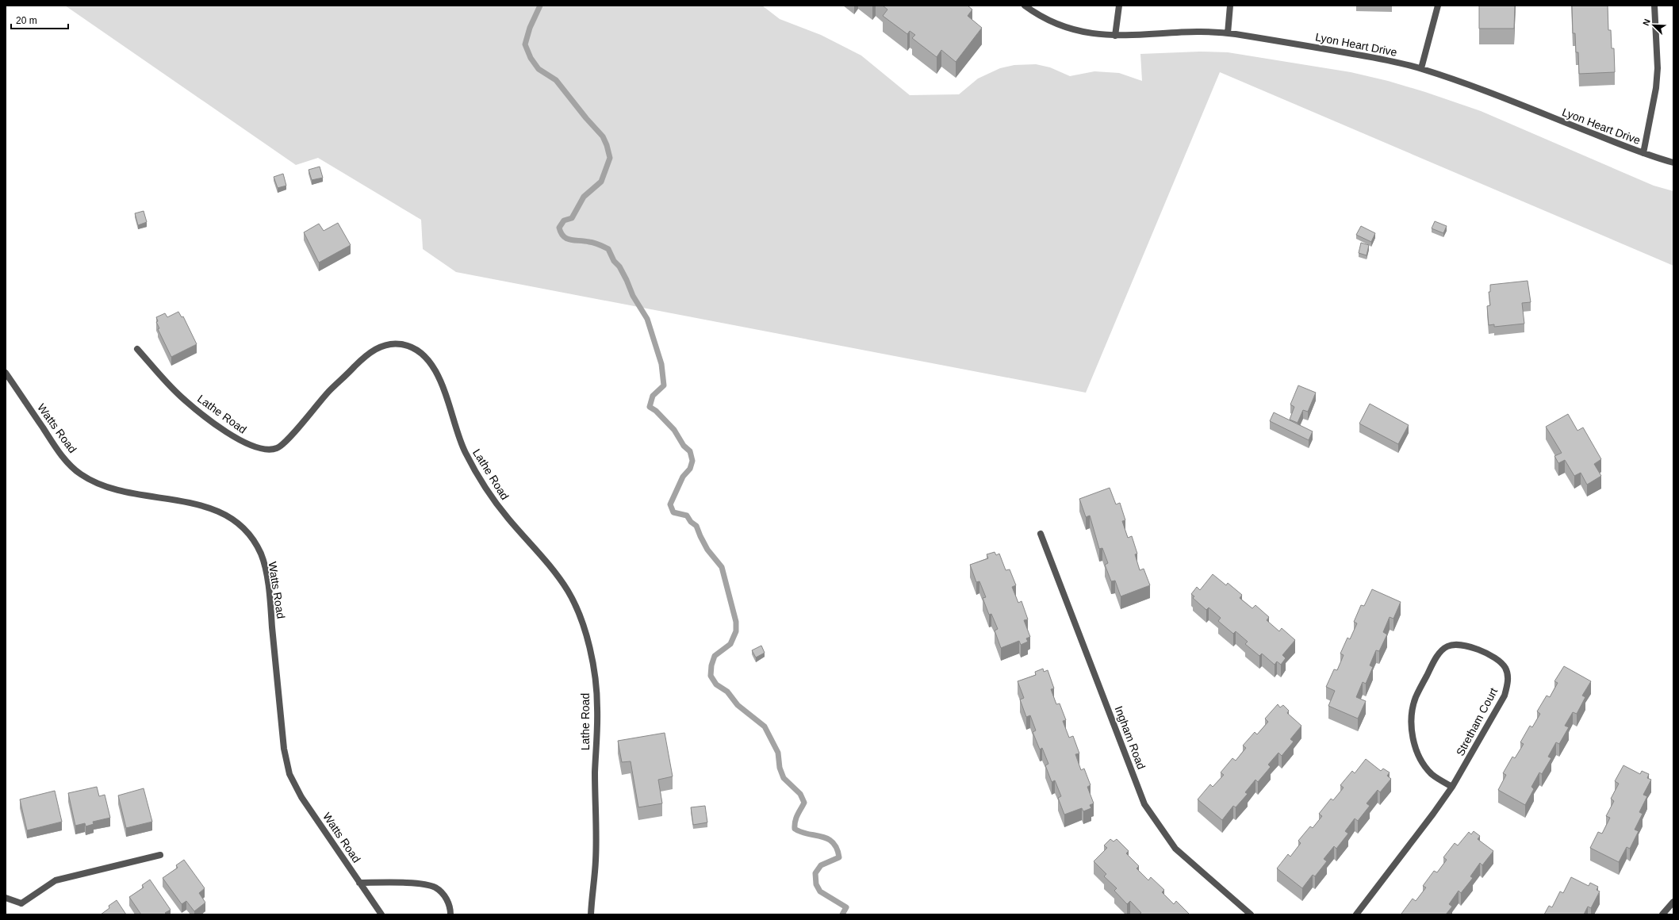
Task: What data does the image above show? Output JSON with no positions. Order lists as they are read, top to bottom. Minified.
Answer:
{"streets":{"street":["Lyon Heart Drive","Lathe Road","Watts Road","Stretham Court","Ingham Road"]},"scale_bar":"20 m","north":"top left"}
